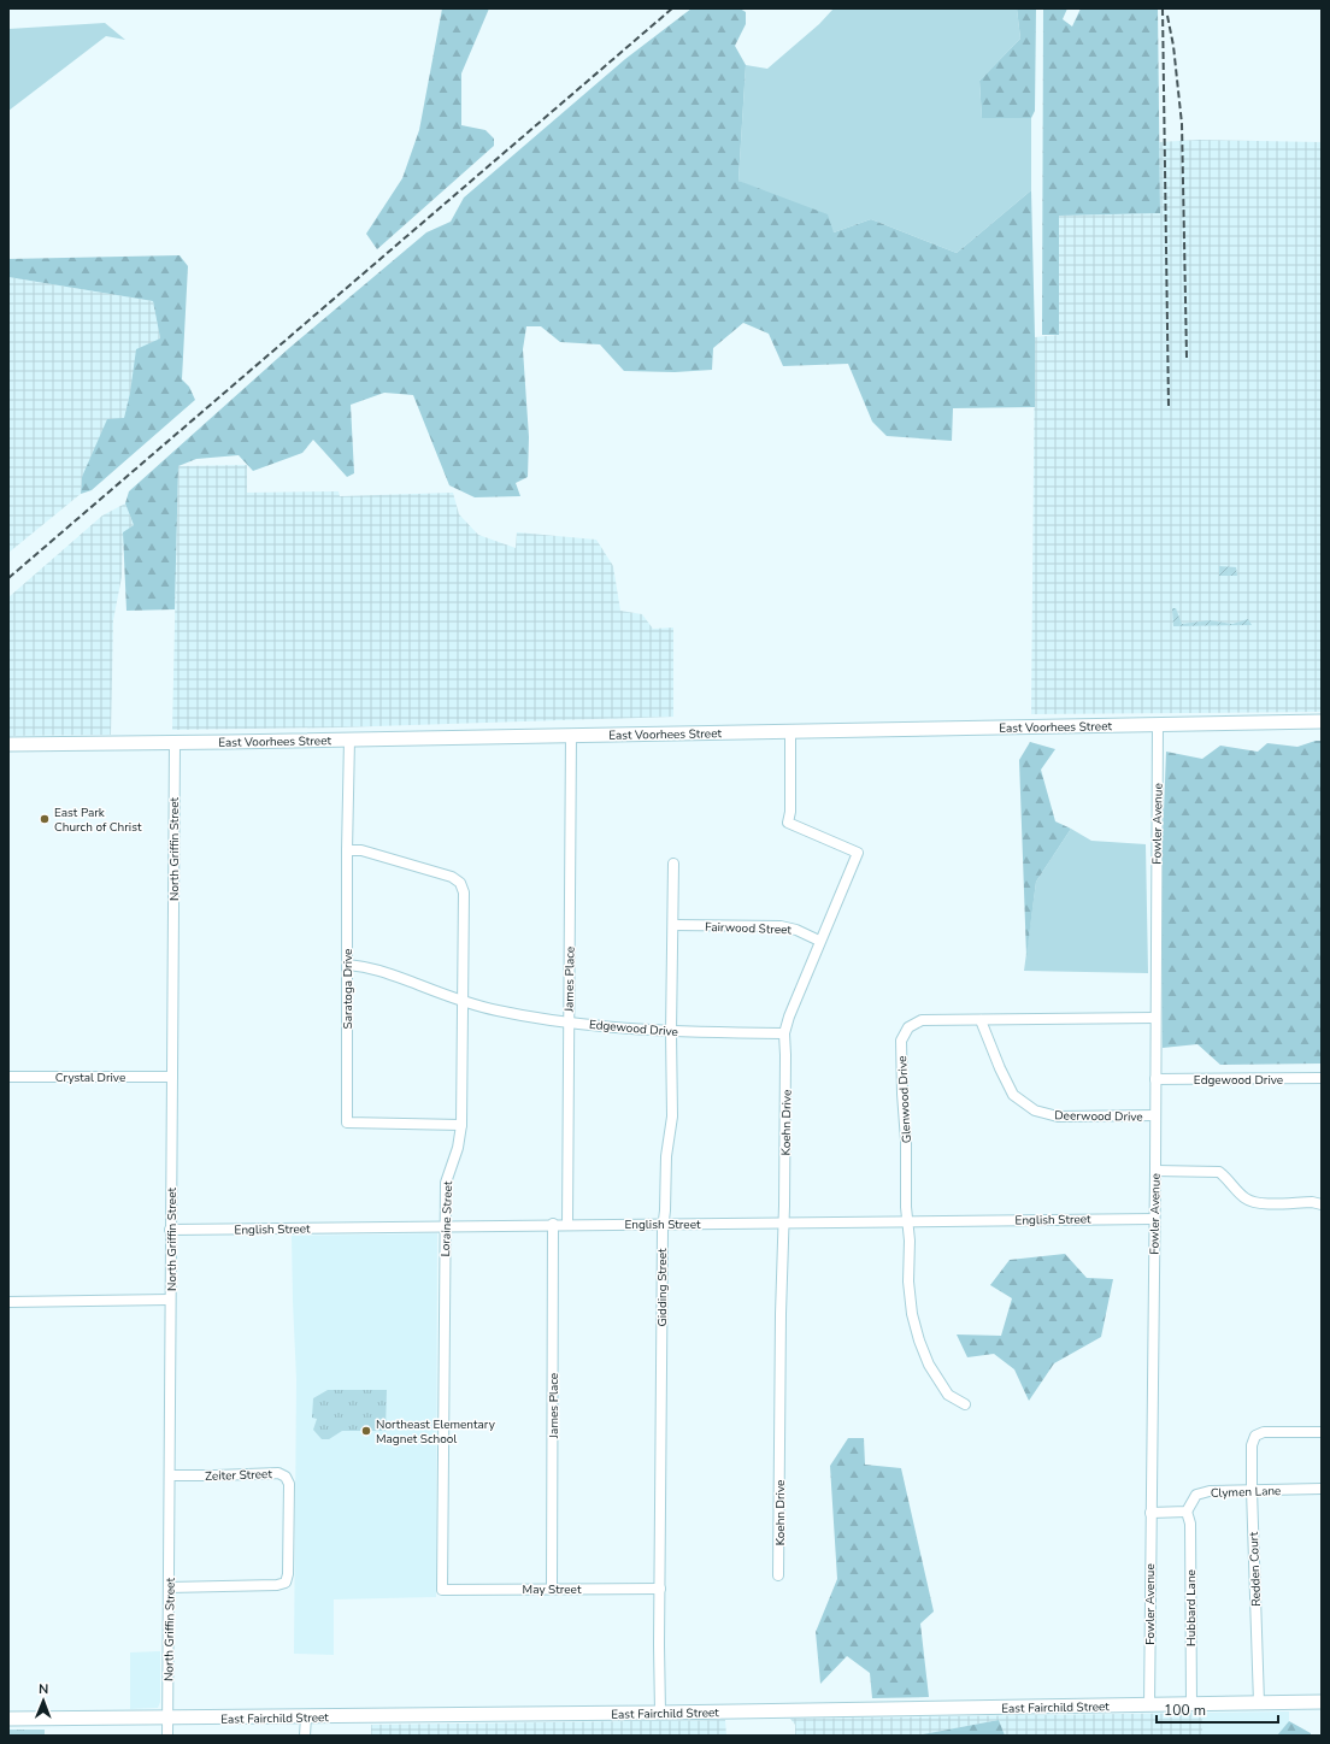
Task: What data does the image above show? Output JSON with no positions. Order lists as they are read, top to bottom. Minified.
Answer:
{"streets":{"main road":["East Voorhees Street","East Fairchild Street"],"street":["Fowler Avenue","North Griffin Street","Fairwood Street","James Place","Saratoga Drive","Edgewood Drive","Crystal Drive","Glenwood Drive","Deerwood Drive","Koehn Drive","Loraine Street","English Street","Gidding Street","Zeiter Street","Clymen Lane","Redden Court","May Street","Hubbard Lane"]},"crossings":[["East Voorhees Street","Fowler Avenue"],["East Voorhees Street","North Griffin Street"],["East Voorhees Street","James Place"],["East Voorhees Street","Saratoga Drive"],["East Voorhees Street","Koehn Drive"],["Fowler Avenue","Edgewood Drive"],["Fowler Avenue","Glenwood Drive"],["Fowler Avenue","Deerwood Drive"],["Fowler Avenue","English Street"],["Fowler Avenue","East Fairchild Street"],["North Griffin Street","Crystal Drive"],["North Griffin Street","English Street"],["North Griffin Street","Zeiter Street"],["North Griffin Street","East Fairchild Street"],["Fairwood Street","Koehn Drive"],["Fairwood Street","Gidding Street"],["James Place","Edgewood Drive"],["James Place","English Street"],["James Place","May Street"],["Saratoga Drive","Edgewood Drive"],["Saratoga Drive","Loraine Street"],["Edgewood Drive","Koehn Drive"],["Edgewood Drive","Loraine Street"],["Edgewood Drive","Gidding Street"],["Glenwood Drive","Deerwood Drive"],["Glenwood Drive","English Street"],["Koehn Drive","English Street"],["Loraine Street","English Street"],["Loraine Street","May Street"],["English Street","Gidding Street"],["Gidding Street","May Street"],["Gidding Street","East Fairchild Street"],["Clymen Lane","Redden Court"],["Clymen Lane","Hubbard Lane"],["Redden Court","East Fairchild Street"],["Hubbard Lane","East Fairchild Street"]],"places":["East Park Church of Christ","Northeast Elementary Magnet School"],"scale_bar":"100 m","north":"top"}
